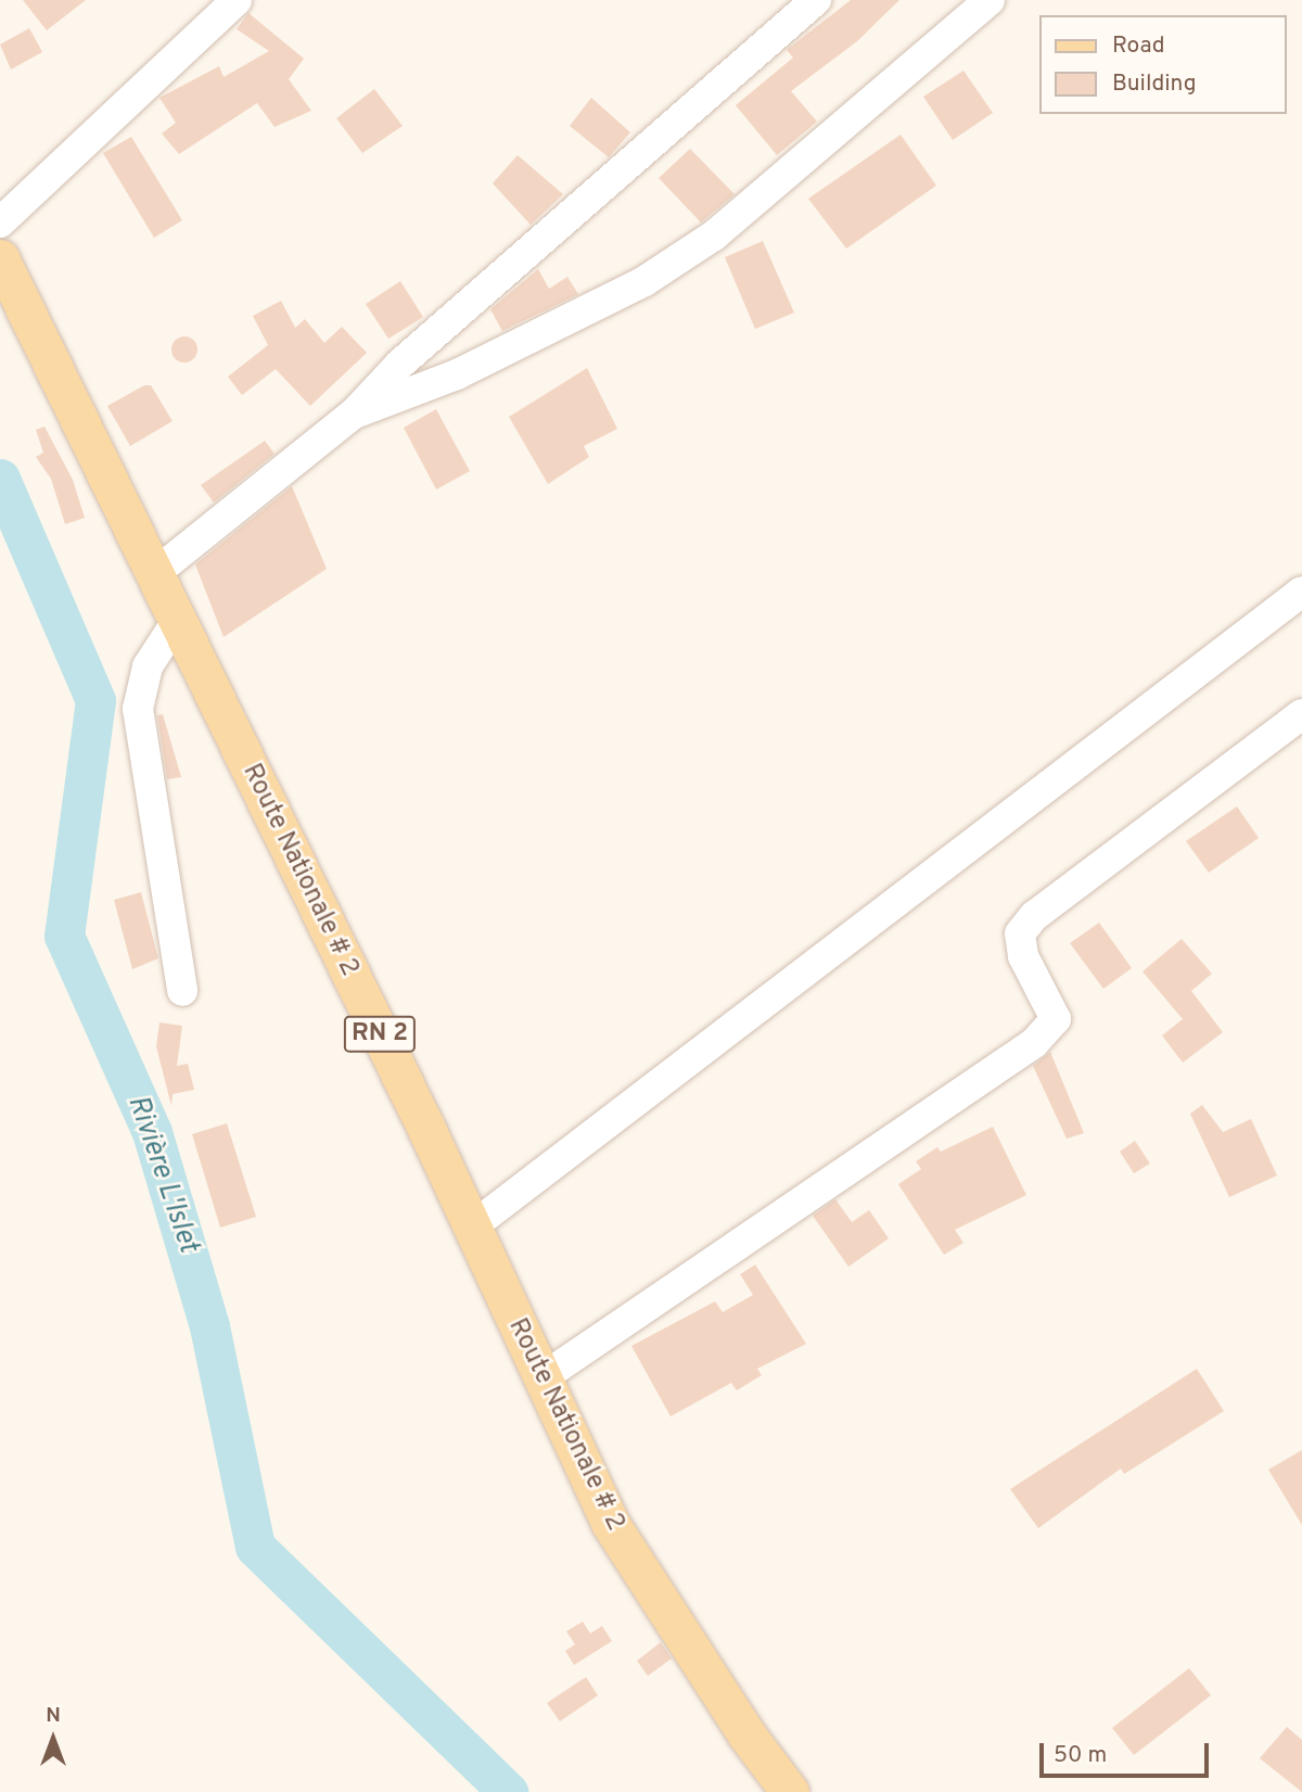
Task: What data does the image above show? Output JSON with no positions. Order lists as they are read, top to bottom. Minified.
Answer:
{"streets":{"main road":["Route Nationale # 2","RN 2"]},"water":["Rivière L'Islet"],"legend":["Road","Building"],"scale_bar":"50 m","north":"top"}
